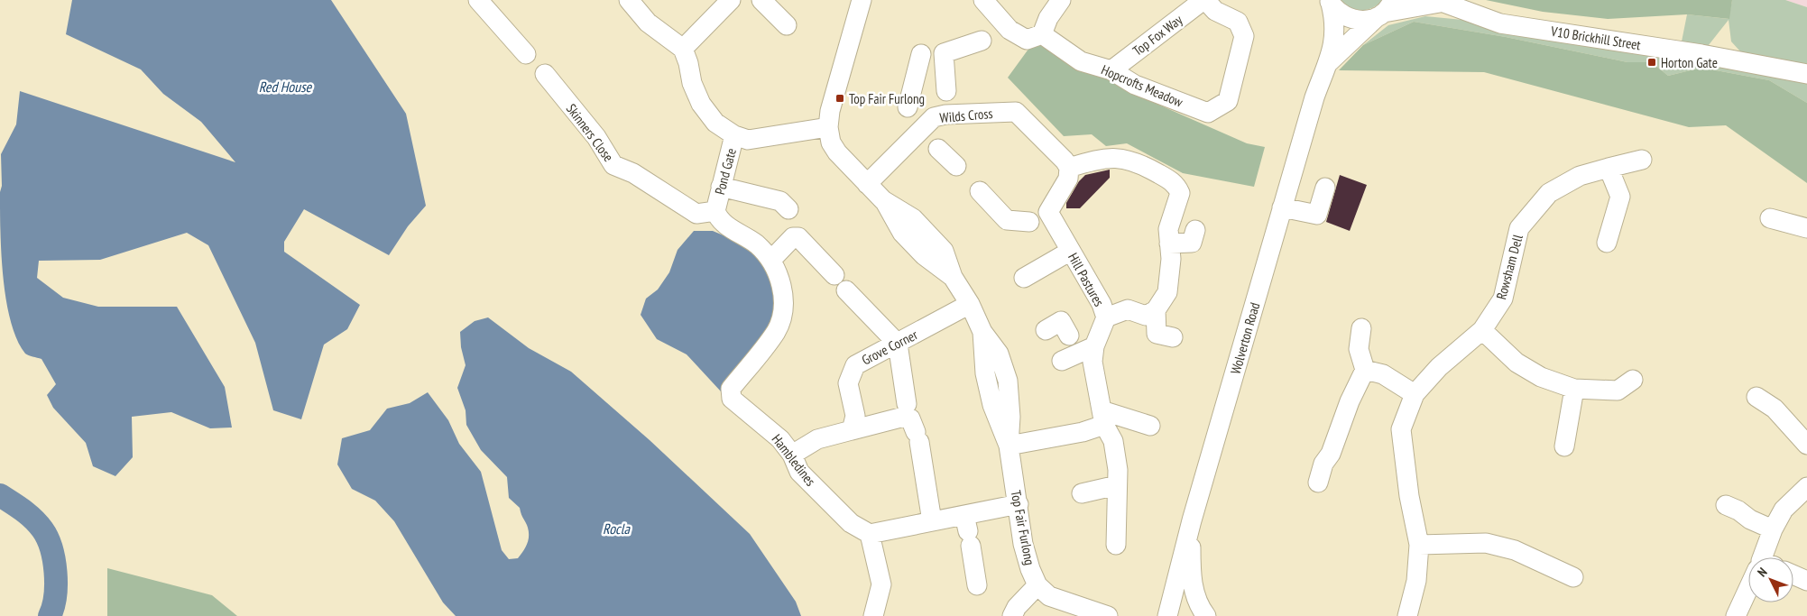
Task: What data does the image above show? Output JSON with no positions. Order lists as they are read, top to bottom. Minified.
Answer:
{"streets":{"street":["Top Fox Way","V10 Brickhill Street","Hopcrofts Meadow","Wilds Cross","Skinners Close","Pond Gate","Rowsham Dell","Hill Pastures","Wolverton Road","Grove Corner","Hambledines","Top Fair Furlong"]},"crossings":[["Top Fox Way","Hopcrofts Meadow"],["V10 Brickhill Street","Wolverton Road"],["Wilds Cross","Top Fair Furlong"],["Skinners Close","Pond Gate"],["Skinners Close","Hambledines"],["Pond Gate","Hambledines"],["Pond Gate","Top Fair Furlong"],["Grove Corner","Top Fair Furlong"]],"water":["Red House","Rocla"],"places":{"transit":["Horton Gate","Top Fair Furlong"]},"north":"top left"}
